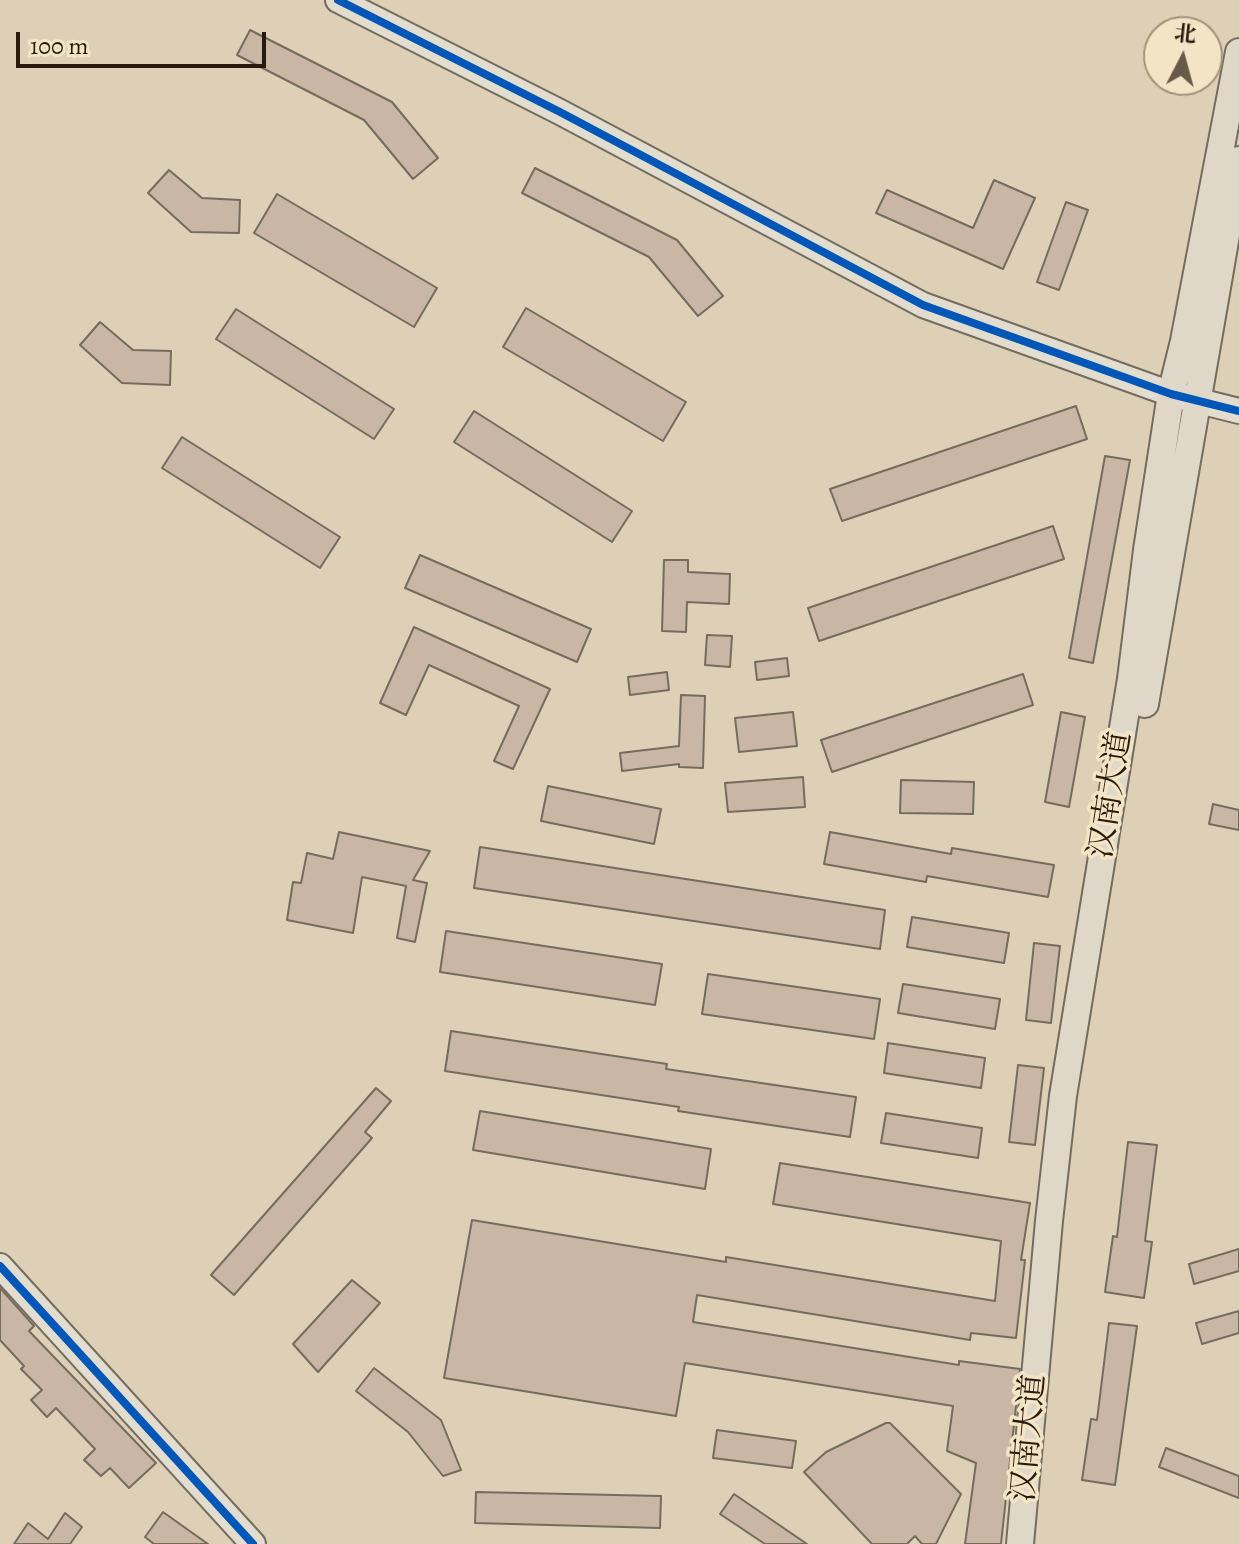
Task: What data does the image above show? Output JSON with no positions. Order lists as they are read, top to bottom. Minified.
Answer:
{"streets":{"main road":["汉南大道"]},"scale_bar":"100 m","north":"top"}
